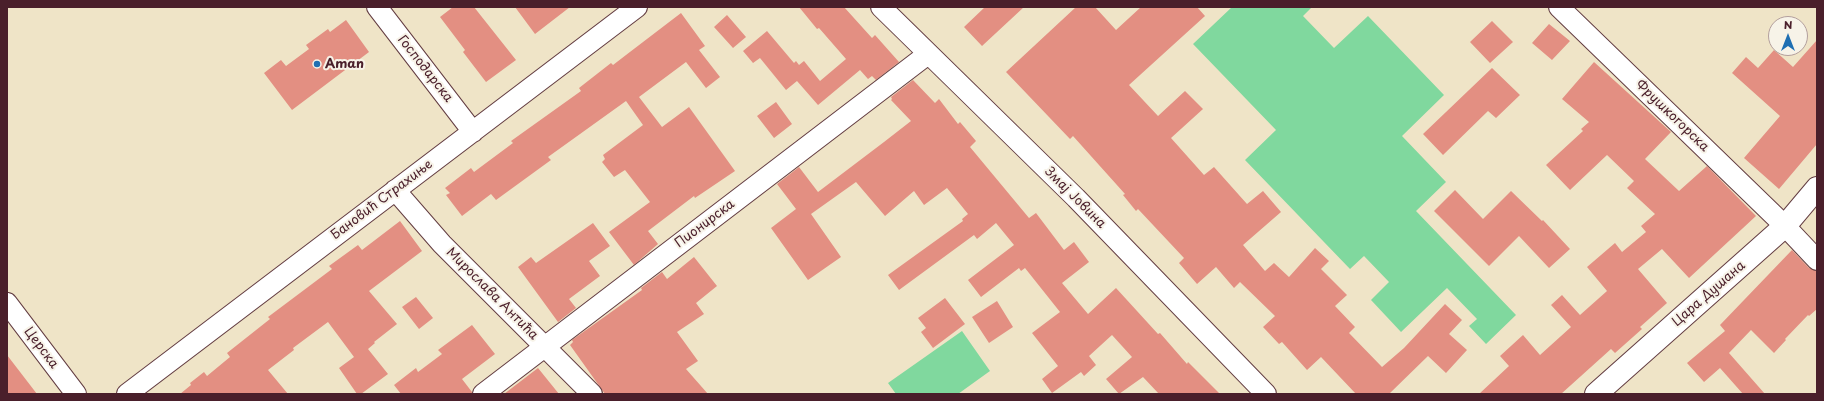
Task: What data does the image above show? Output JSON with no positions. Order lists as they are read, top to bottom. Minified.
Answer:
{"streets":{"main road":["Цара Душана"],"street":["Господарска","Фрушкогорска","Змај Јовина","Бановић Страхиње","Пионирска","Мирослава Антића","Церска"]},"crossings":[["Господарска","Бановић Страхиње"],["Фрушкогорска","Цара Душана"],["Змај Јовина","Пионирска"],["Бановић Страхиње","Мирослава Антића"],["Пионирска","Мирослава Антића"]],"places":["Aman"],"north":"top"}
